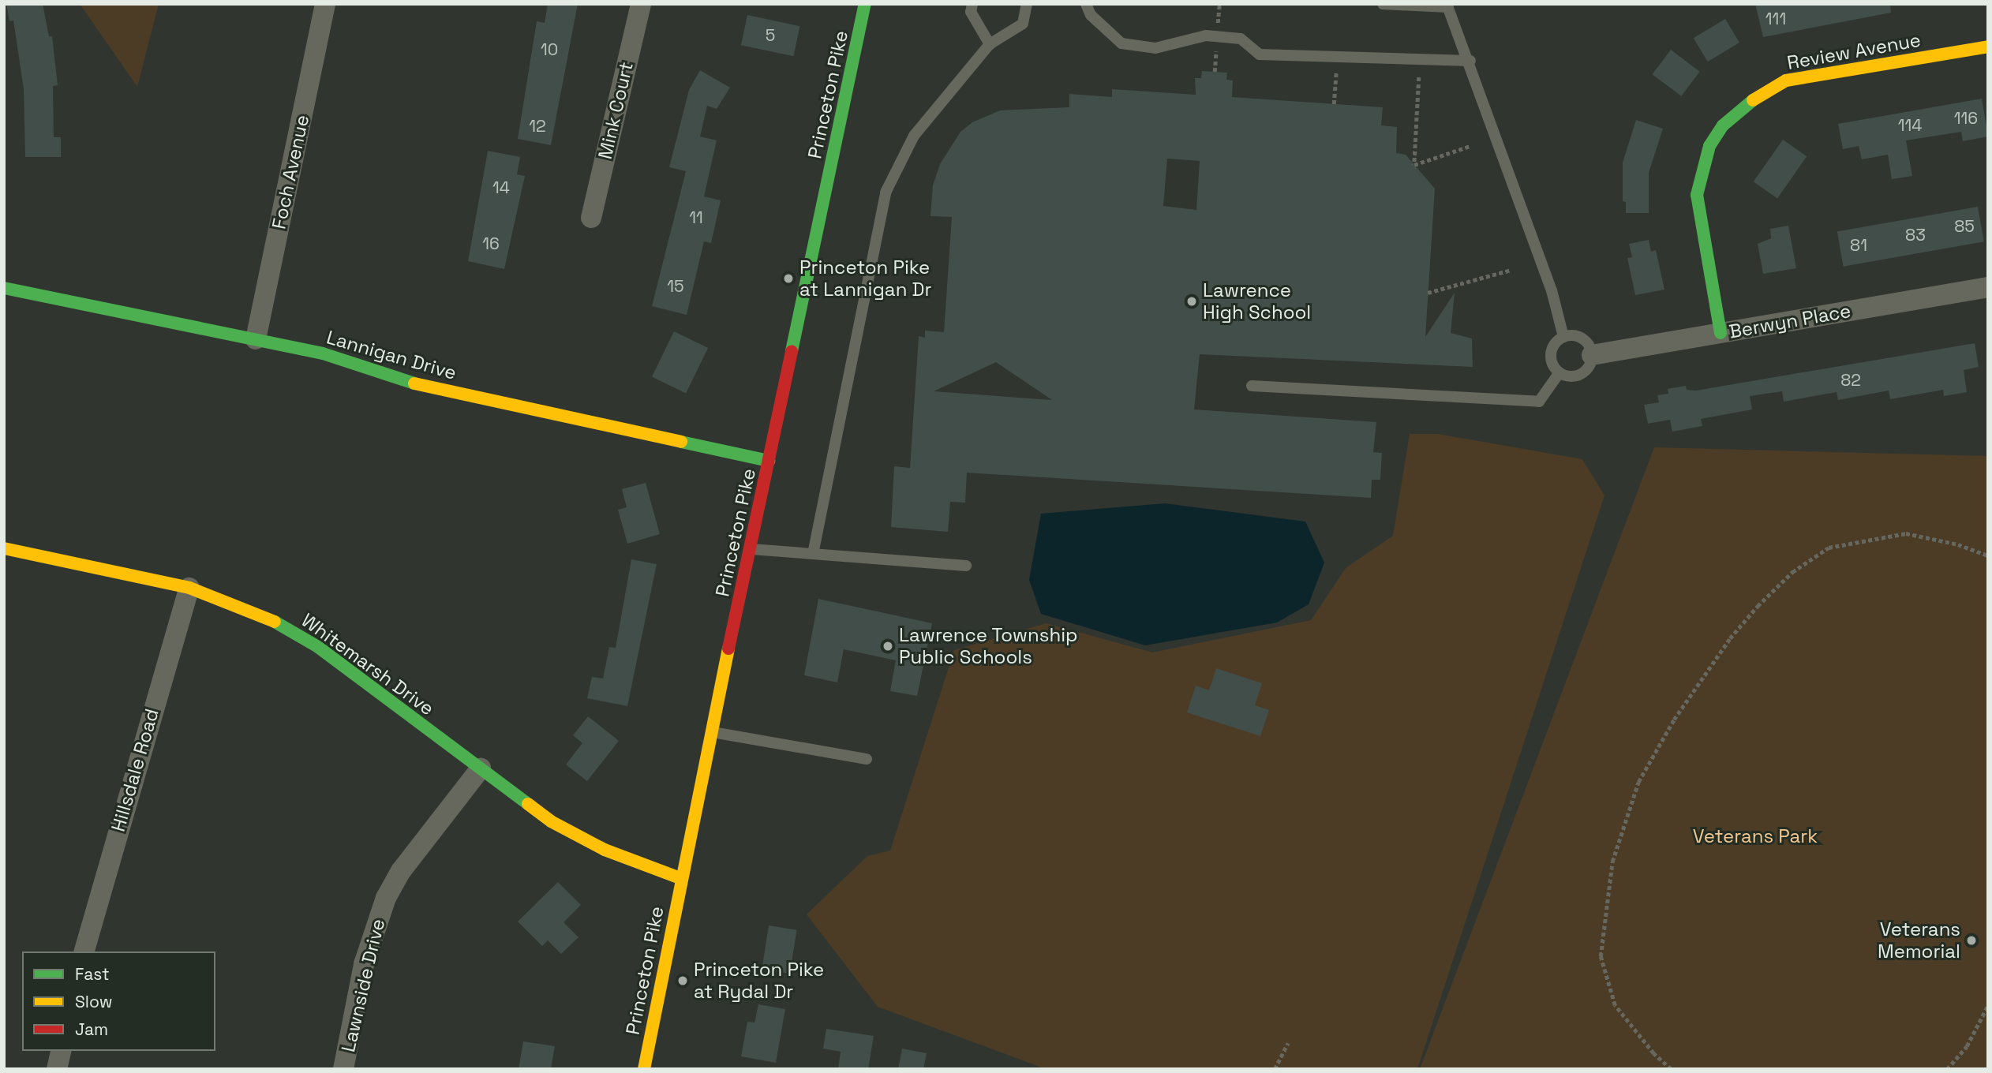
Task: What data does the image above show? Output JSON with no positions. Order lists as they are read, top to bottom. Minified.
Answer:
{"streets":{"street":["Review Avenue","Princeton Pike","Mink Court","Foch Avenue","Berwyn Place","Lannigan Drive","Whitemarsh Drive","Hillsdale Road","Lawnside Drive"]},"crossings":[["Review Avenue","Berwyn Place"],["Princeton Pike","Lannigan Drive"],["Princeton Pike","Whitemarsh Drive"],["Foch Avenue","Lannigan Drive"],["Whitemarsh Drive","Hillsdale Road"],["Whitemarsh Drive","Lawnside Drive"]],"parks":["Veterans Park"],"places":["Princeton Pike at Lannigan Dr","Lawrence High School","Lawrence Township Public Schools","Veterans Memorial","Princeton Pike at Rydal Dr"],"house_numbers":["111","5","10","116","114","12","14","11","85","83","16","81","15","82"],"legend":["Fast","Slow","Jam"]}
